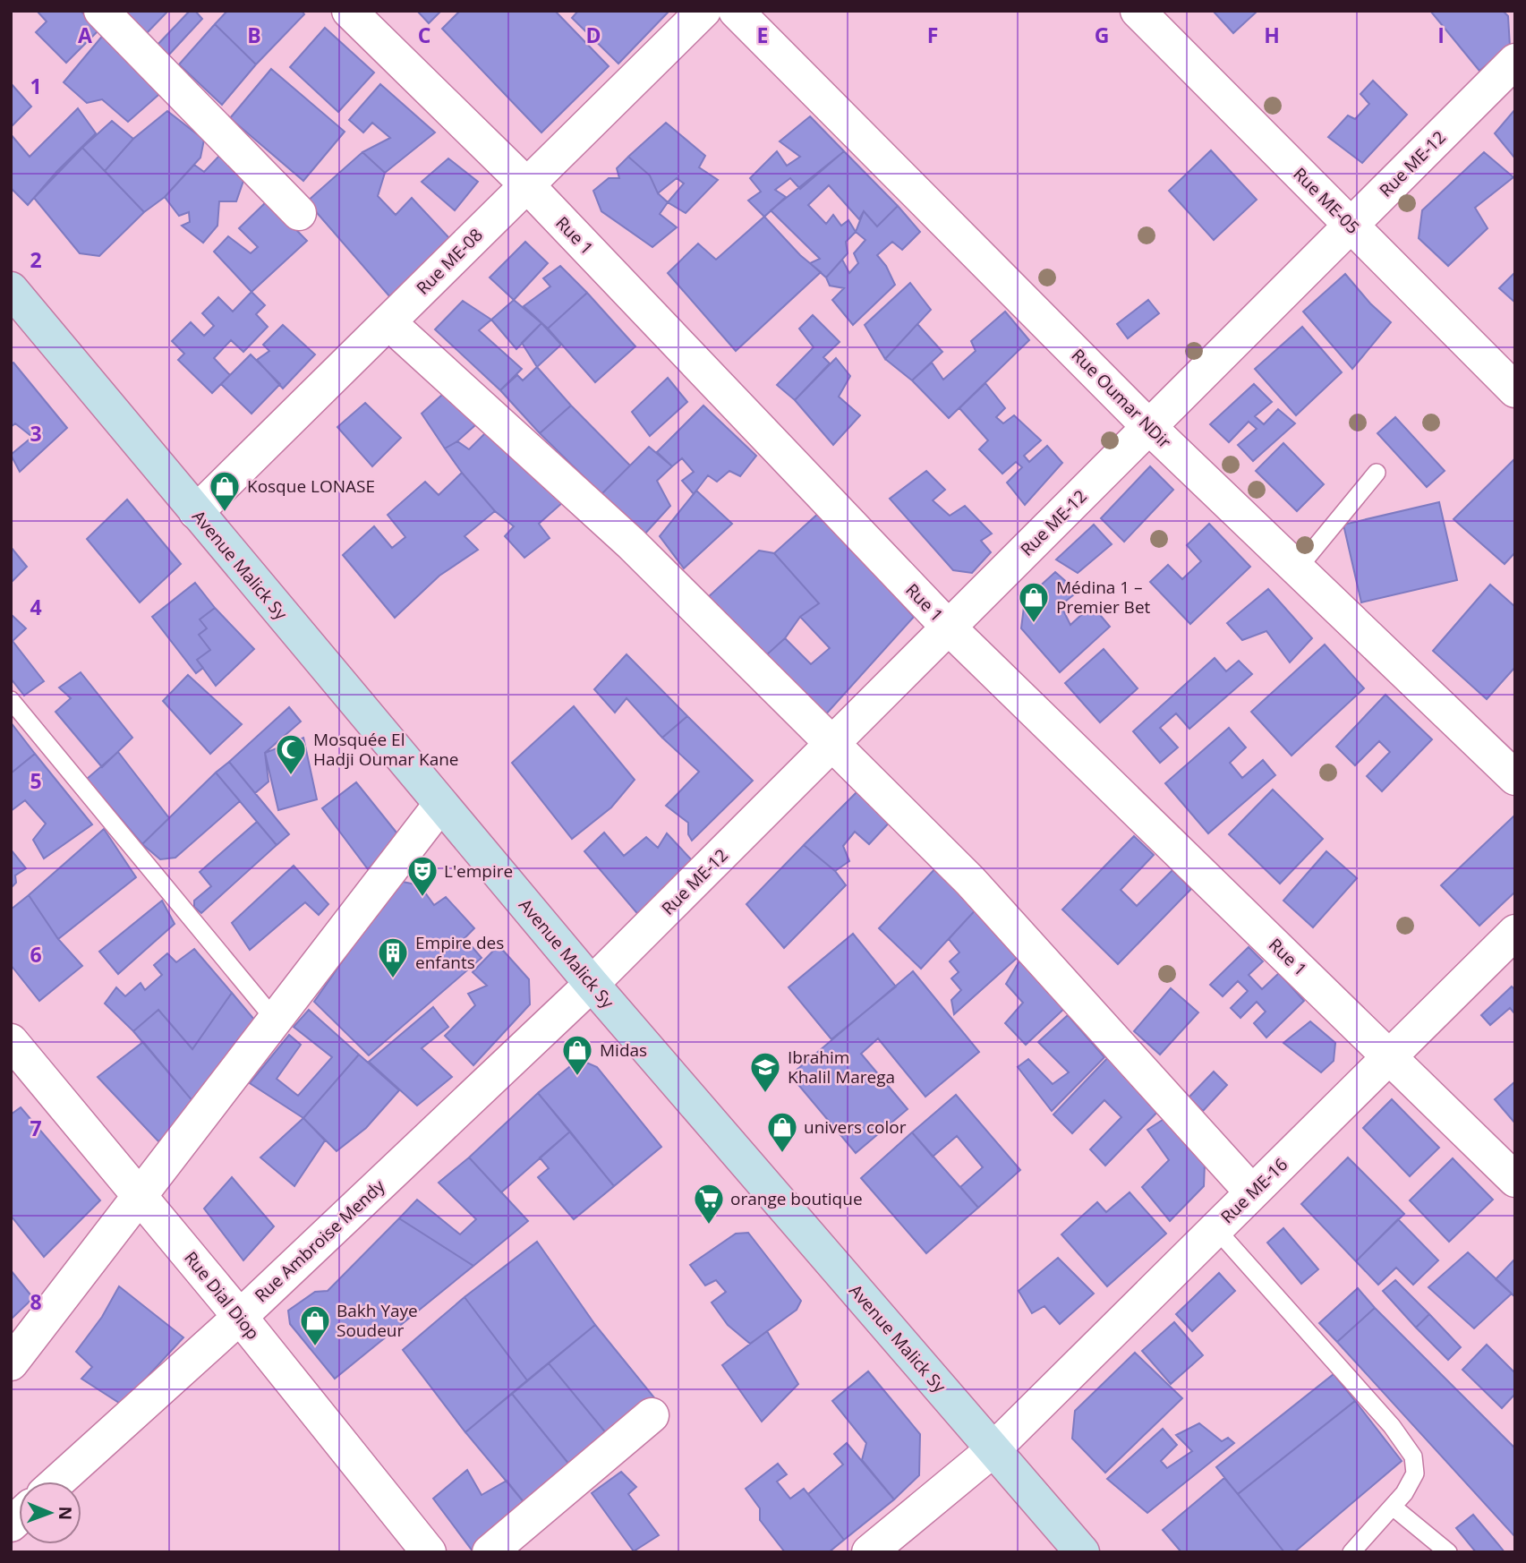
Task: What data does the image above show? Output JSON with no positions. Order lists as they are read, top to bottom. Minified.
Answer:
{"streets":{"main road":["Avenue Malick Sy"],"street":["Rue ME-12","Rue ME-05","Rue 1","Rue ME-08","Rue Oumar NDir","Rue ME-16","Rue Ambroise Mendy","Rue Dial Diop"]},"crossings":[["Rue ME-12","Rue ME-05"],["Rue ME-12","Rue 1"],["Rue ME-12","Rue Oumar NDir"],["Rue ME-12","Avenue Malick Sy"],["Rue ME-12","Rue Ambroise Mendy"],["Rue 1","Rue ME-08"],["Rue 1","Rue ME-16"],["Rue ME-08","Avenue Malick Sy"],["Avenue Malick Sy","Rue ME-16"],["Avenue Malick Sy","Rue Ambroise Mendy"],["Rue Ambroise Mendy","Rue Dial Diop"]],"places":{"shop":["Kosque LONASE","Médina 1 – Premier Bet","Midas","univers color","Bakh Yaye Soudeur"],"mosque":["Mosquée El Hadji Oumar Kane"],"theatre":["L'empire"],"building":["Empire des enfants"],"school or university":["Ibrahim Khalil Marega"],"supermarket":["orange boutique"]},"north":"right","grid":{"columns":["A","B","C","D","E","F","G","H","I"],"rows":["1","2","3","4","5","6","7","8"]}}
